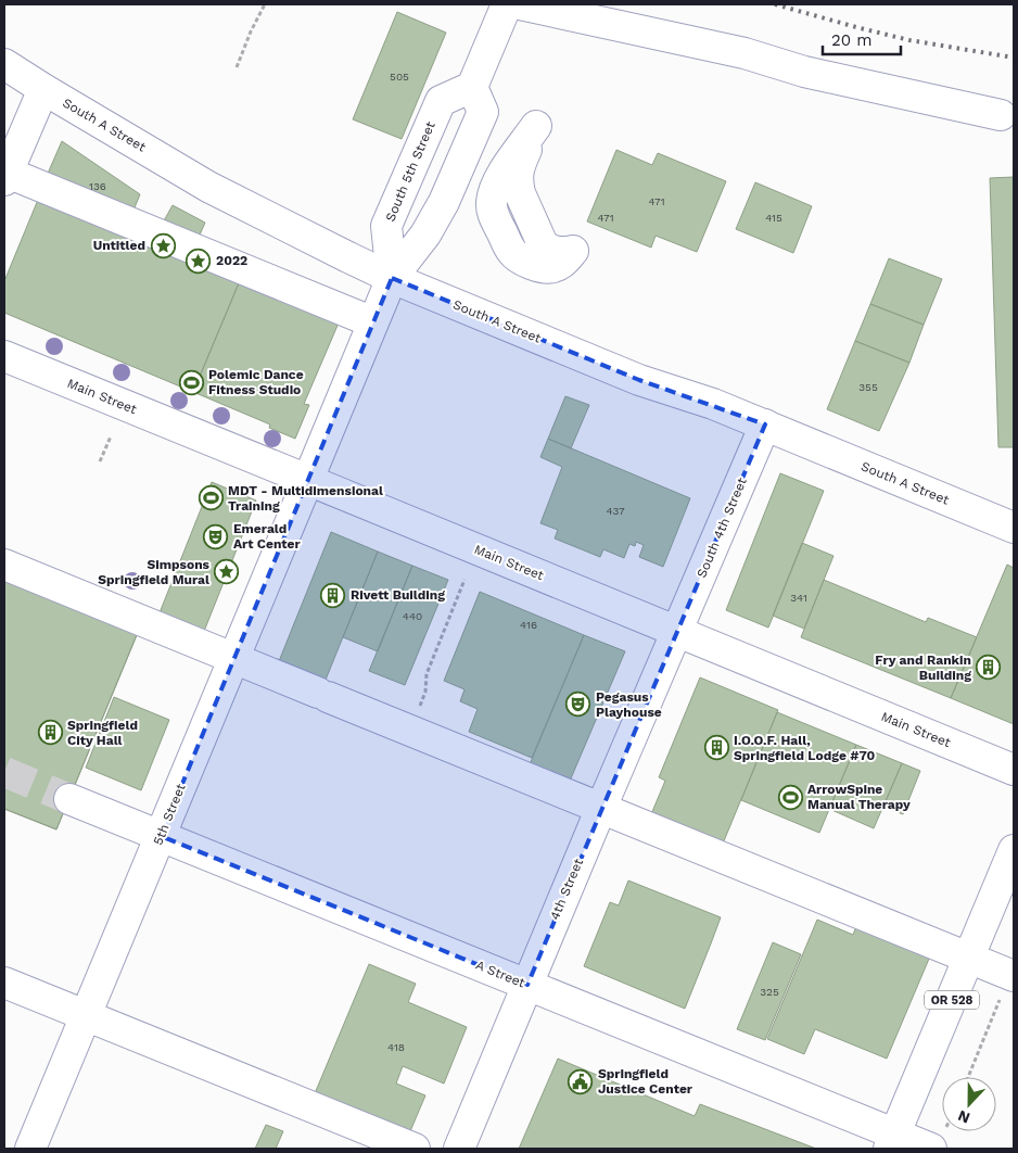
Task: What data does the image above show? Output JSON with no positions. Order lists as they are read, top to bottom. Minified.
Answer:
{"streets":{"street":["South A Street","South 5th Street","Main Street","South 4th Street","5th Street","4th Street","A Street","OR 528"]},"crossings":[["South A Street","South 5th Street"],["South A Street","South 4th Street"],["South 5th Street","Main Street"],["South 5th Street","5th Street"],["Main Street","South 4th Street"],["Main Street","5th Street"],["Main Street","4th Street"],["South 4th Street","4th Street"],["5th Street","A Street"],["4th Street","A Street"],["A Street","OR 528"]],"places":{"place":["Untitled","2022","Simpsons Springfield Mural"],"sports":["Polemic Dance Fitness Studio","MDT - Multidimensional Training","ArrowSpine Manual Therapy"],"theatre":["Emerald Art Center","Pegasus Playhouse"],"building":["Rivett Building","Fry and Rankin Building","Springfield City Hall","I.O.O.F. Hall, Springfield Lodge #70"],"public building":["Springfield Justice Center"]},"house_numbers":["505","136","471","471","415","355","437","341","440","416","325","418"],"scale_bar":"20 m","north":"bottom"}
